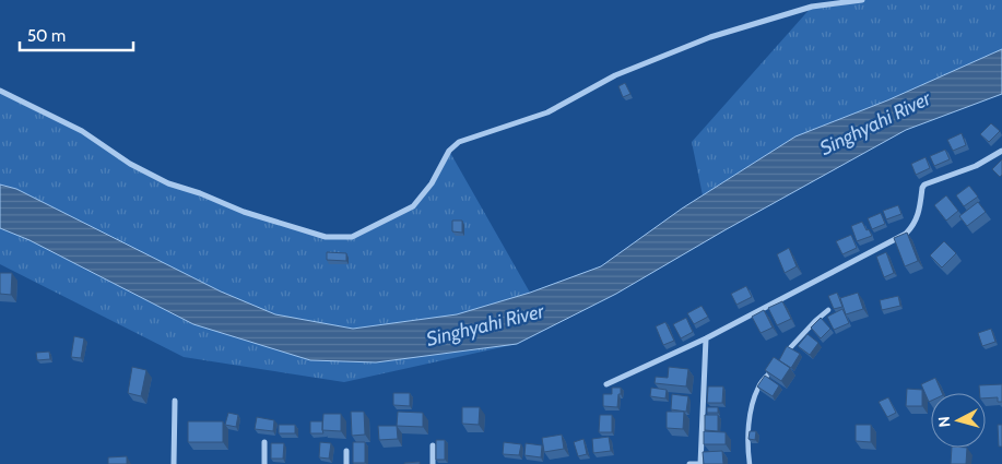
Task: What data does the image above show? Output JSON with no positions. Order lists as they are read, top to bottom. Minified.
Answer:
{"water":["Singhyahi River"],"scale_bar":"50 m","north":"left"}
